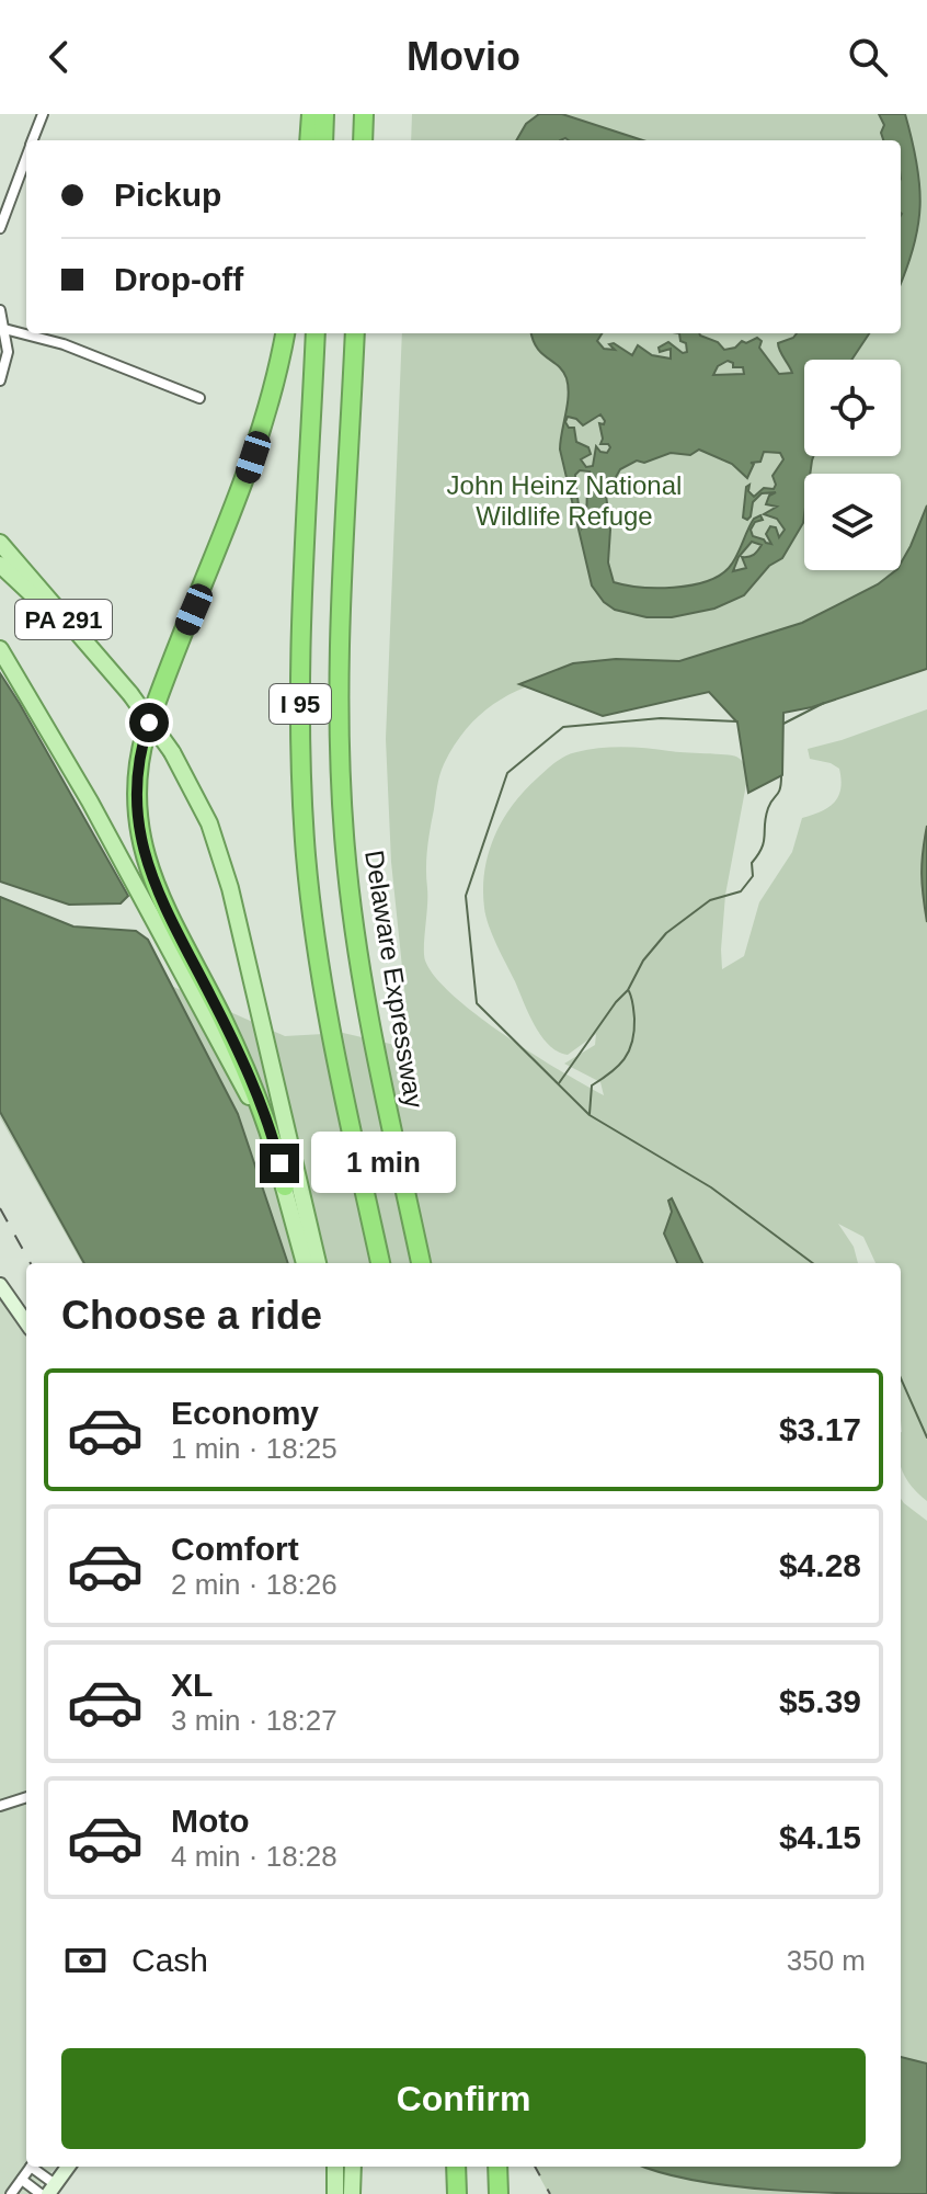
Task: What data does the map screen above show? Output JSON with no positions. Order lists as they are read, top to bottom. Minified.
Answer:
{"streets":{"highway":["I 95","Delaware Expressway"],"main road":["PA 291"]},"parks":["John Heinz National Wildlife Refuge"],"page":{"header":"Movio","banner":["Pickup","Drop-off"],"bubble":"1 min","heading":"Choose a ride","list":[{"name":"Economy","note":"1 min · 18:25","value":"$3.17"},{"name":"Comfort","note":"2 min · 18:26","value":"$4.28"},{"name":"XL","note":"3 min · 18:27","value":"$5.39"},{"name":"Moto","note":"4 min · 18:28","value":"$4.15"}],"pay":["Cash","350 m"],"buttons":"Confirm"}}
